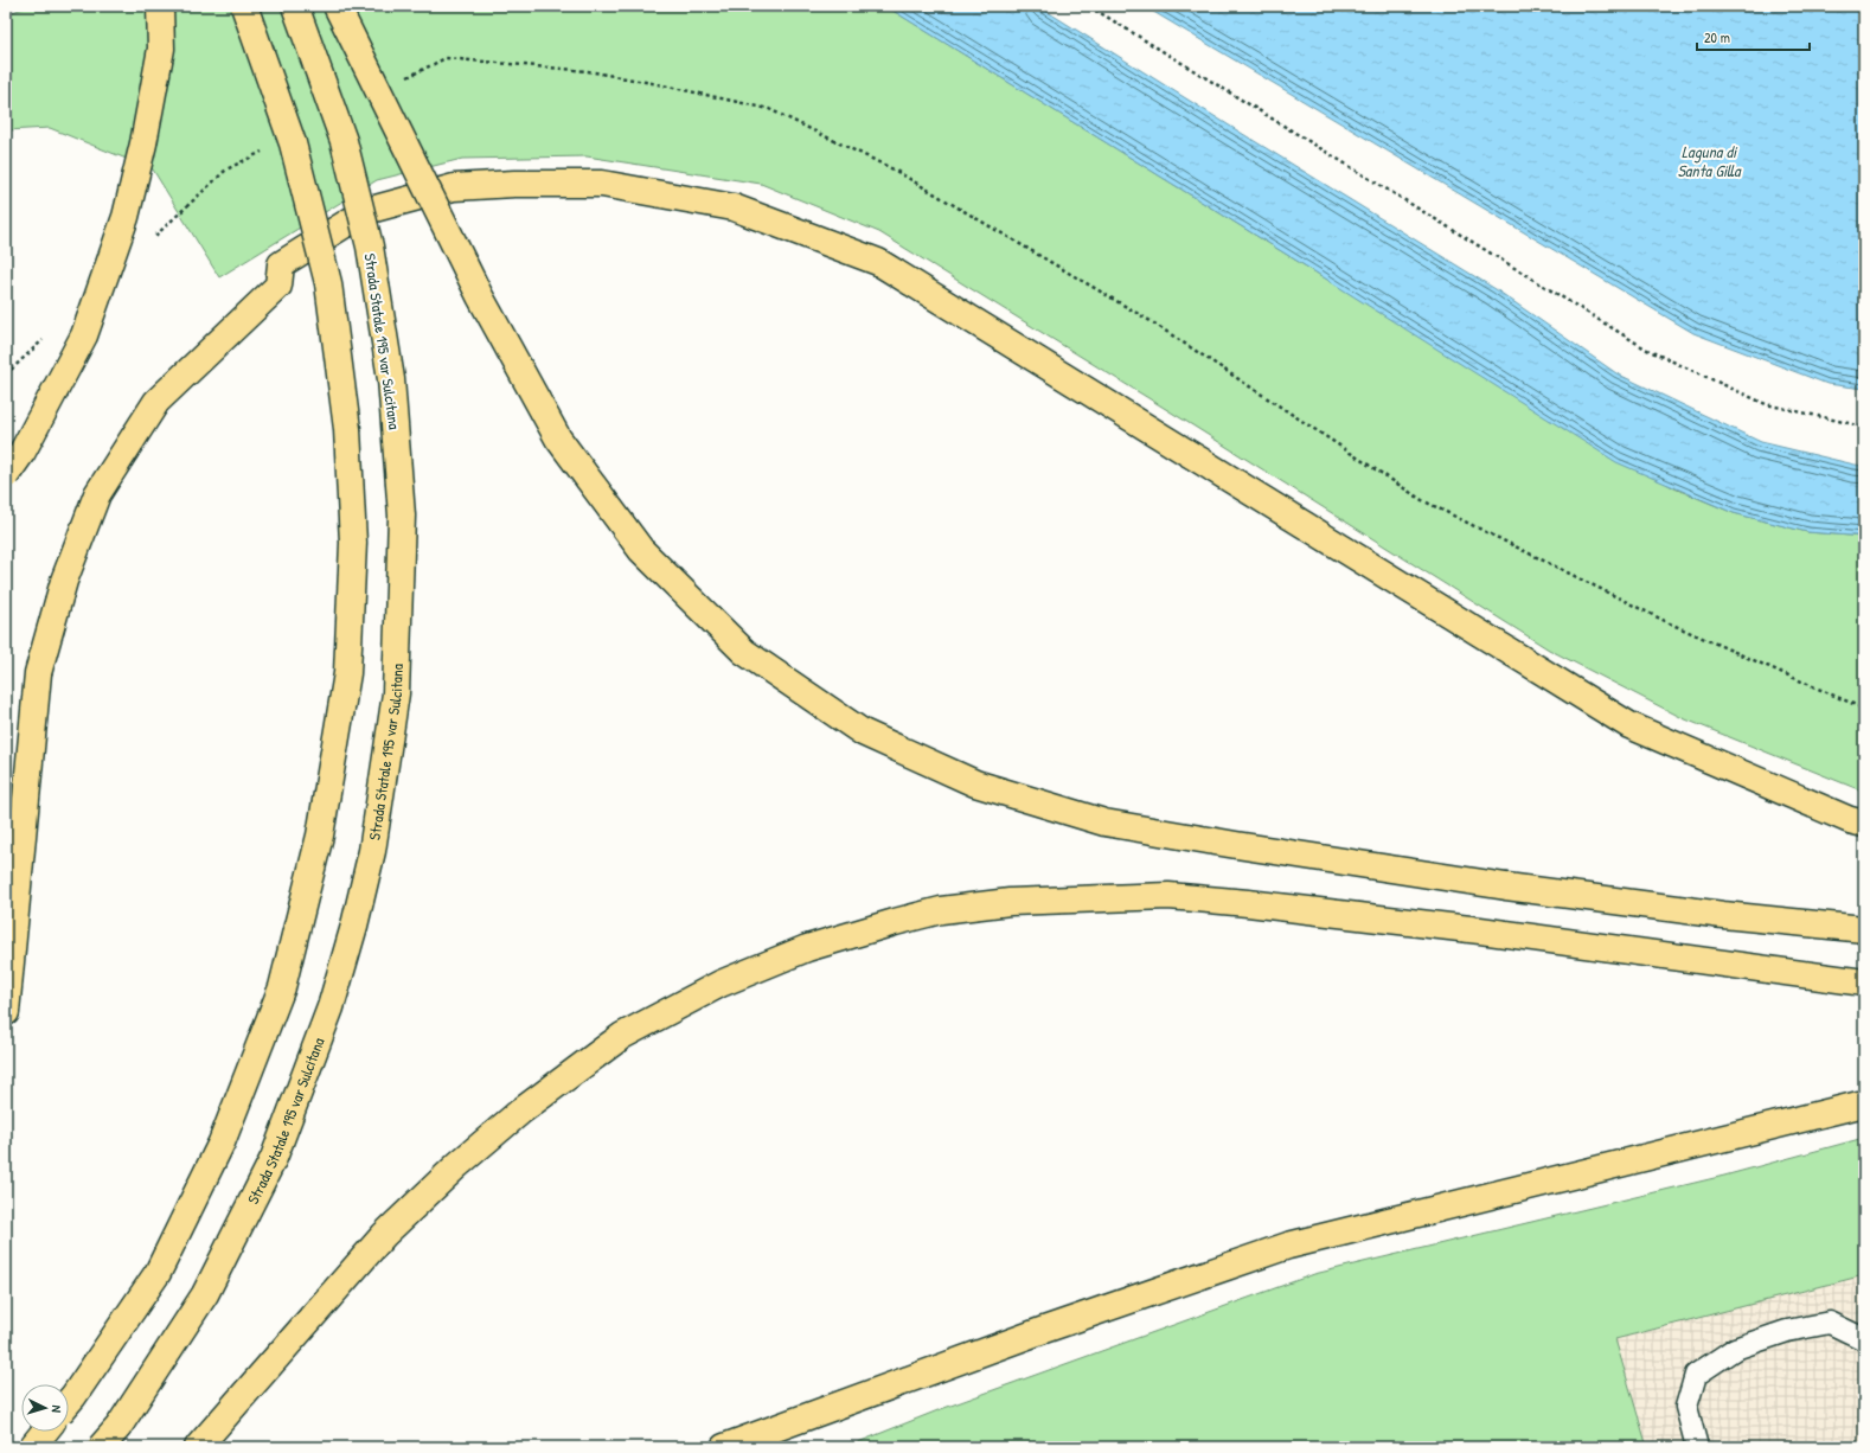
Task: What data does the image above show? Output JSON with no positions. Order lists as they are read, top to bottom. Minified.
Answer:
{"streets":{"highway":["Strada Statale 195 var Sulcitana"]},"water":["Laguna di Santa Gilla"],"scale_bar":"20 m","north":"right"}
